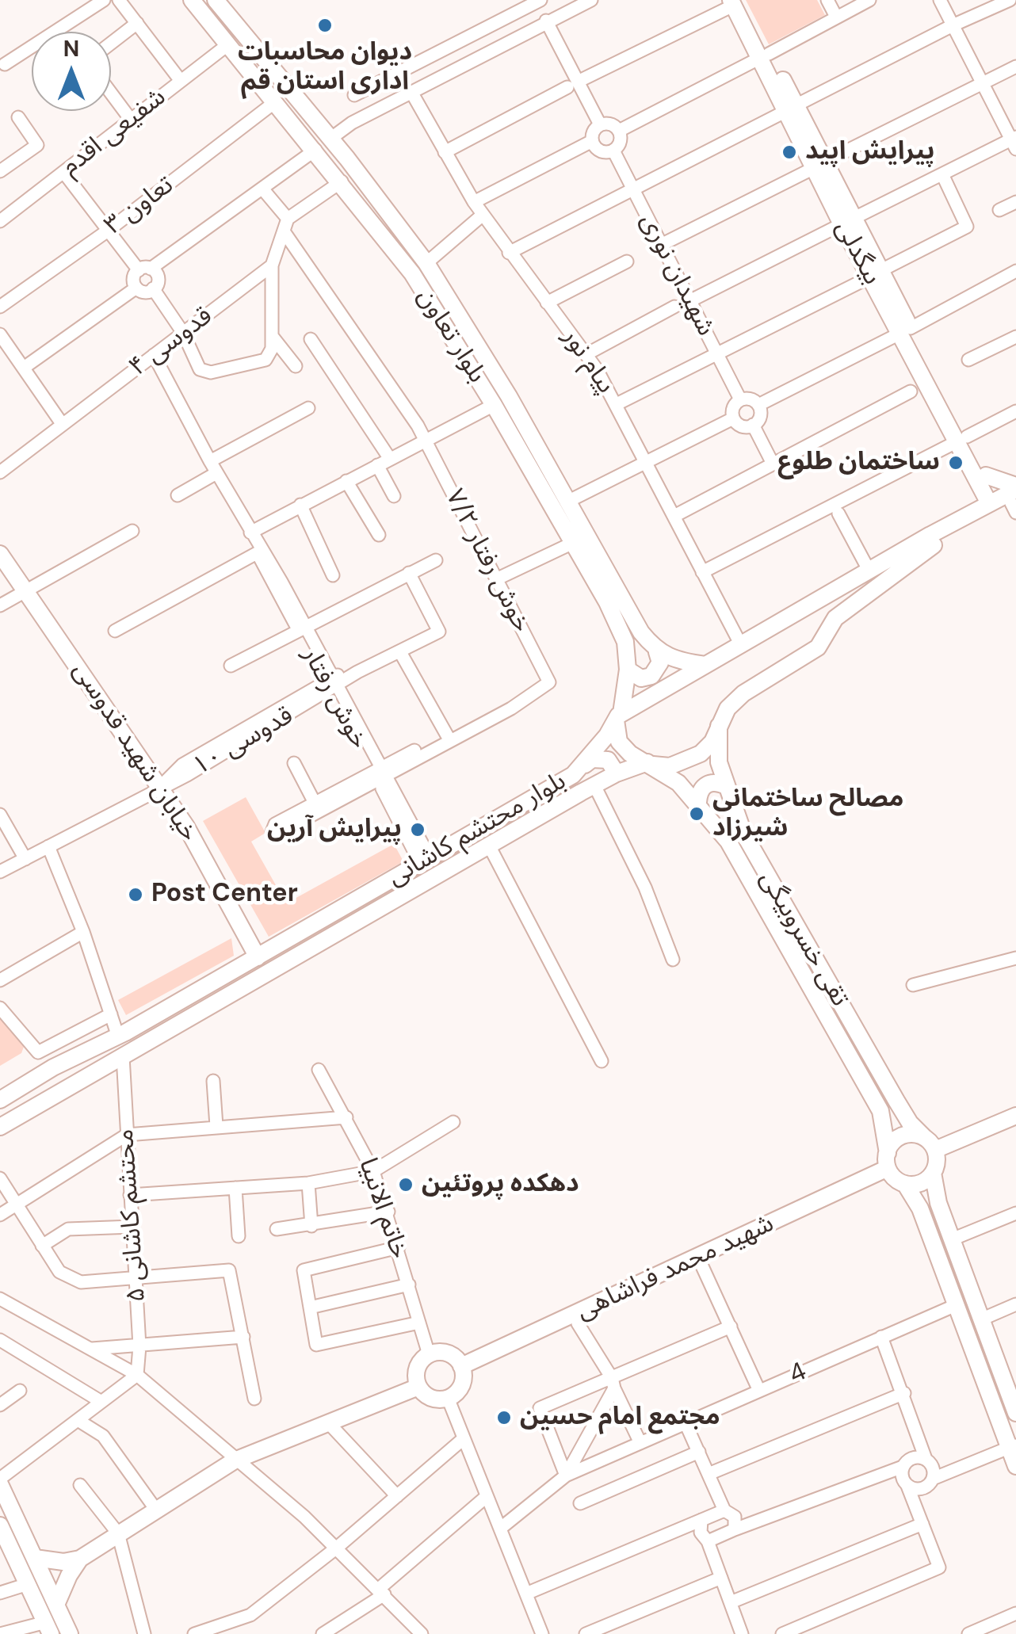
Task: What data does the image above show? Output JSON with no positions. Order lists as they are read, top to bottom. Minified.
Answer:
{"streets":{"main road":["بیگدلی","بلوار تعاون","خیابان شهید قدوسی","بلوار محتشم کاشانی","تقی خسروبیگی","شهید محمد فراشاهی"],"street":["شفیعی اقدم","تعاون ۳","شهیدان نوری","قدوسی ۴","پیام نور","خوش رفتار ۷/۲","خوش رفتار","قدوسی ۱۰","خاتم الانبیا","محتشم کاشانی ۵","4"]},"crossings":[["شفیعی اقدم","بلوار تعاون"],["تعاون ۳","بلوار تعاون"],["بیگدلی","بلوار محتشم کاشانی"],["بلوار تعاون","بلوار محتشم کاشانی"],["بلوار تعاون","تقی خسروبیگی"],["قدوسی ۴","خوش رفتار"],["پیام نور","بلوار محتشم کاشانی"],["خوش رفتار","قدوسی ۱۰"],["خوش رفتار","بلوار محتشم کاشانی"],["قدوسی ۱۰","خیابان شهید قدوسی"],["خیابان شهید قدوسی","بلوار محتشم کاشانی"],["بلوار محتشم کاشانی","تقی خسروبیگی"],["بلوار محتشم کاشانی","محتشم کاشانی ۵"],["تقی خسروبیگی","شهید محمد فراشاهی"],["خاتم الانبیا","شهید محمد فراشاهی"]],"places":["دیوان محاسبات اداری استان قم","پیرایش اپید","ساختمان طلوع","مصالح ساختمانی شیرزاد","پیرایش آرین","Post Center","دهکده پروتئین","مجتمع امام حسین"],"north":"top"}
